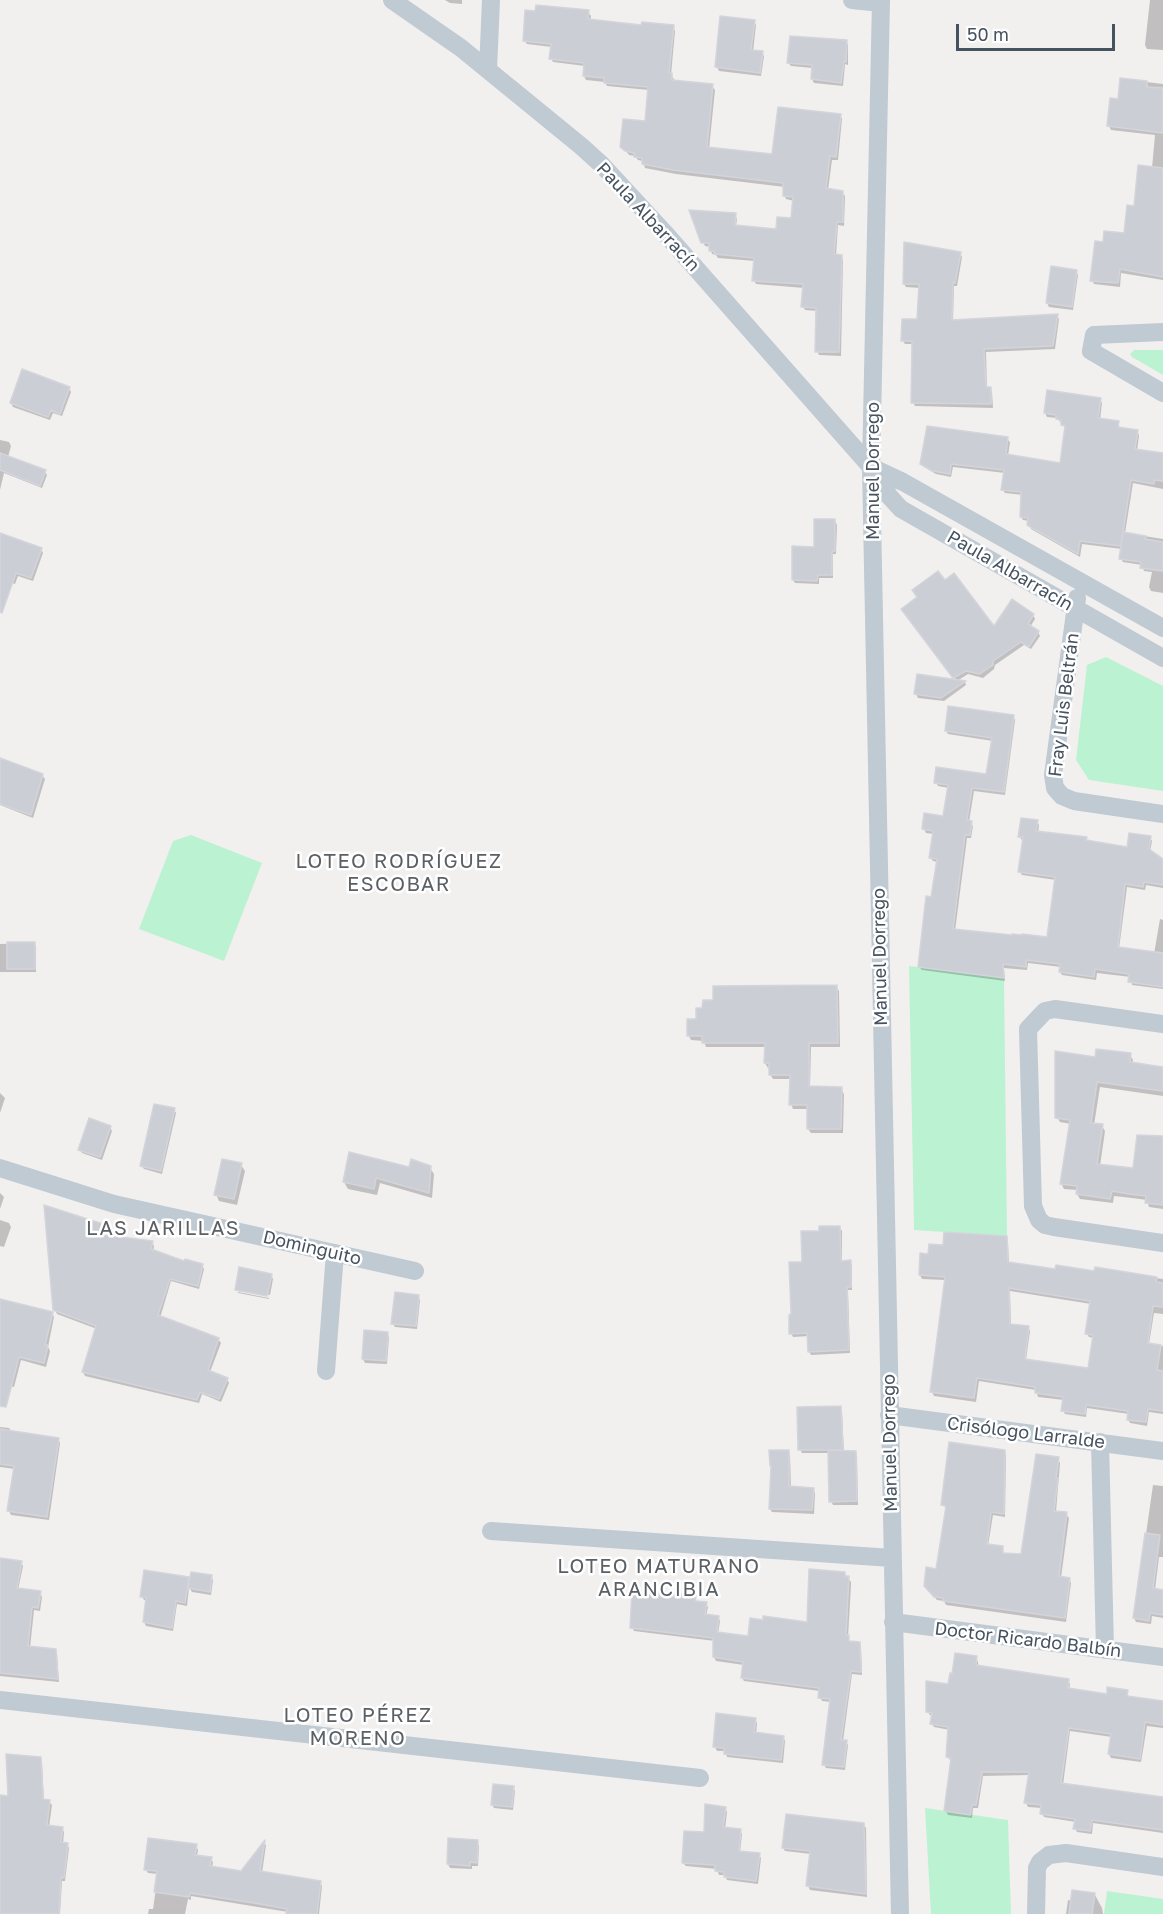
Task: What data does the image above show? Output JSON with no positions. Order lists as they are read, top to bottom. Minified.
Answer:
{"streets":{"street":["Paula Albarracín","Manuel Dorrego","Fray Luis Beltrán","Dominguito","Crisólogo Larralde","Doctor Ricardo Balbín"]},"crossings":[["Paula Albarracín","Manuel Dorrego"],["Paula Albarracín","Fray Luis Beltrán"],["Manuel Dorrego","Crisólogo Larralde"],["Manuel Dorrego","Doctor Ricardo Balbín"]],"districts":["LOTEO RODRÍGUEZ ESCOBAR","LAS JARILLAS","LOTEO MATURANO ARANCIBIA","LOTEO PÉREZ MORENO"],"scale_bar":"50 m"}
